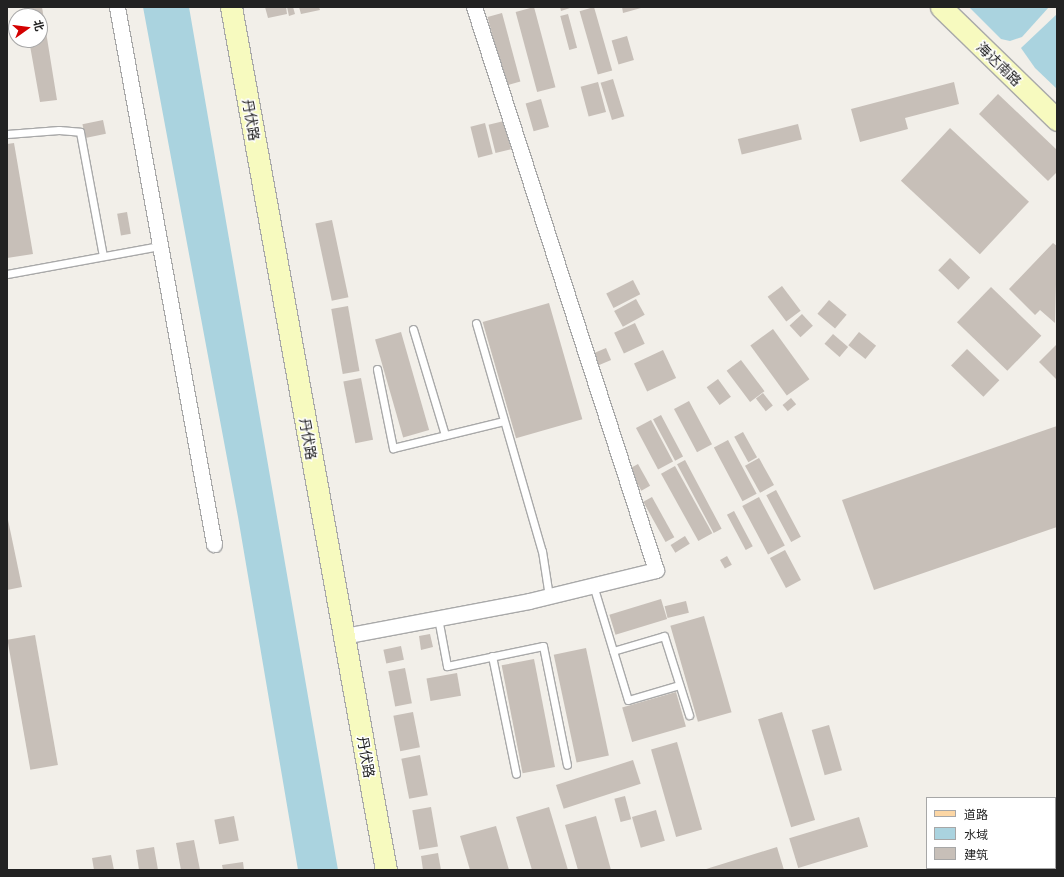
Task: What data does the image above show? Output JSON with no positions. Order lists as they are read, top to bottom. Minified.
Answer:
{"streets":{"main road":["海达南路","丹伏路"]},"legend":["道路","水域","建筑"],"north":"right"}
